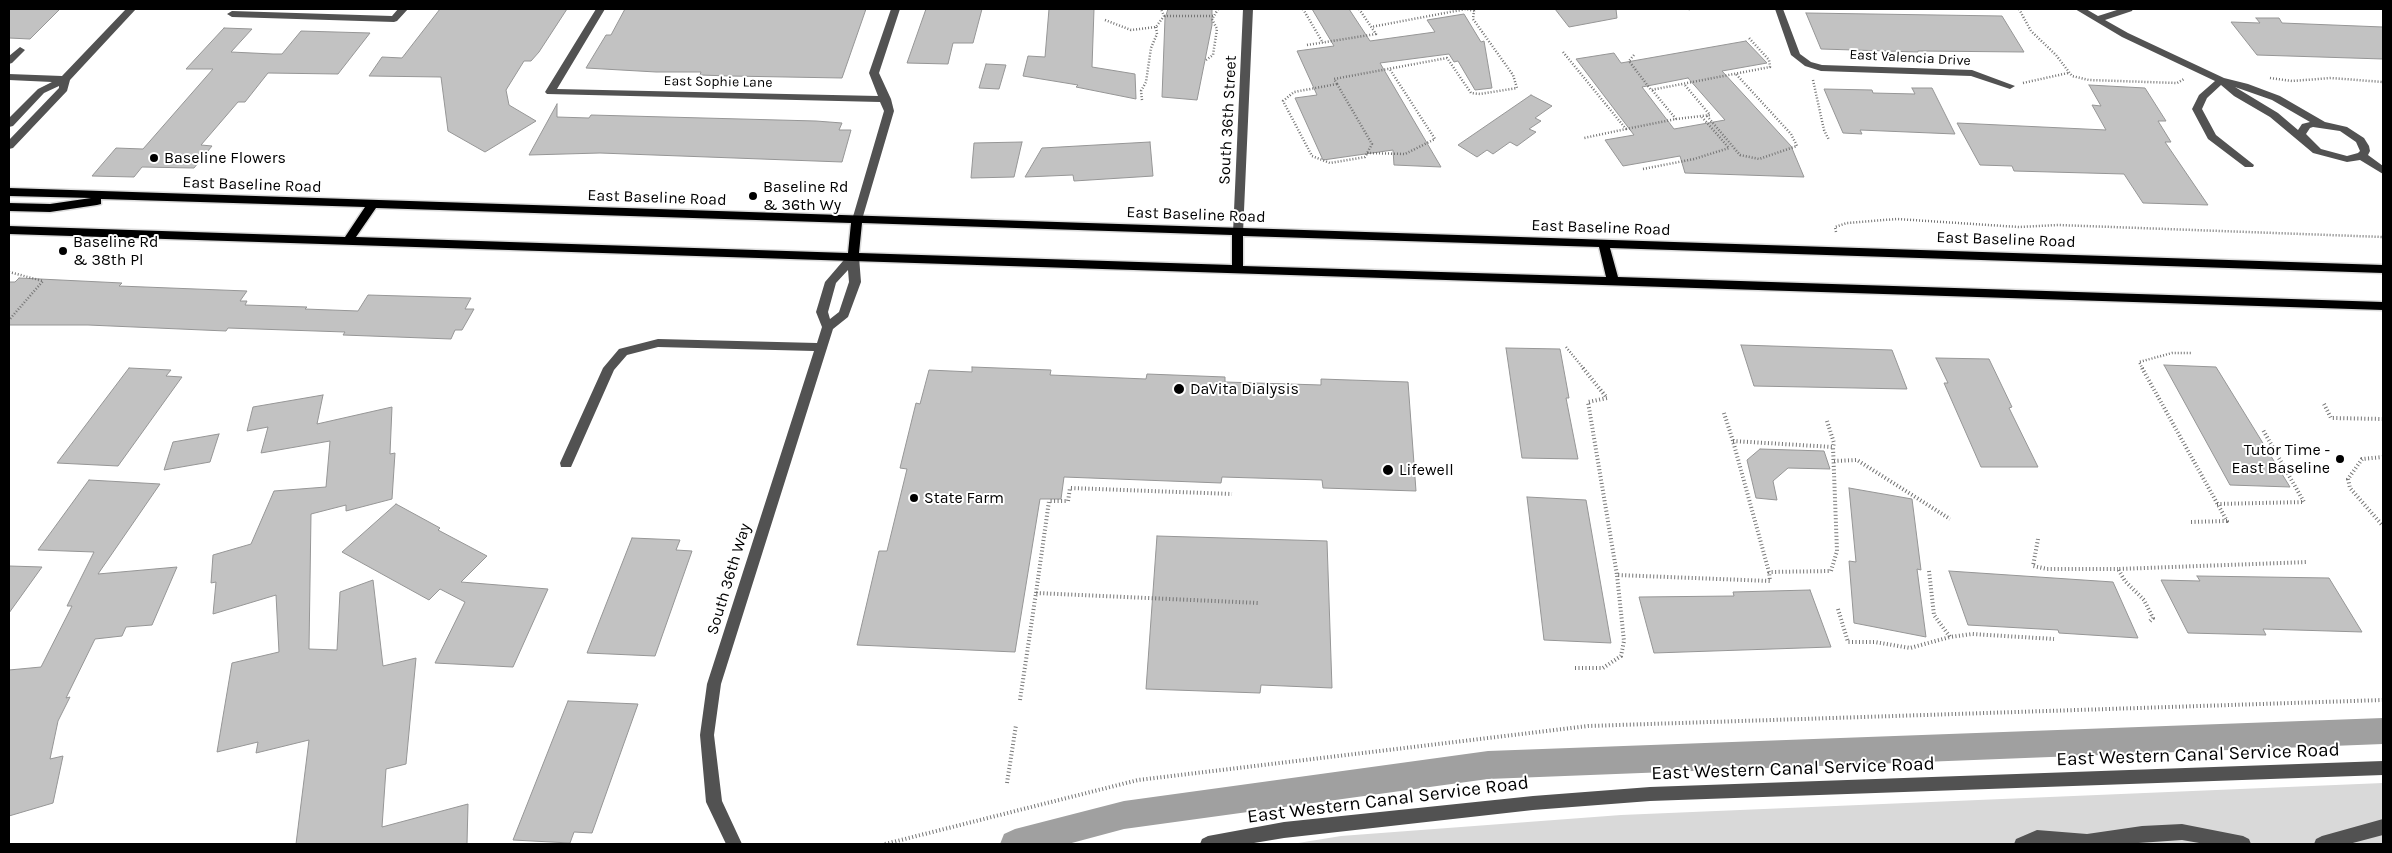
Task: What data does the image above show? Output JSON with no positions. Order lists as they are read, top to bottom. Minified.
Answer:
{"streets":{"main road":["East Baseline Road"],"street":["East Valencia Drive","East Sophie Lane","South 36th Street","South 36th Way","East Western Canal Service Road"]},"crossings":[["South 36th Street","East Baseline Road"]],"places":["Baseline Flowers","Baseline Rd & 36th Wy","Baseline Rd & 38th Pl","DaVita Dialysis","Tutor Time - East Baseline","Lifewell","State Farm"]}
